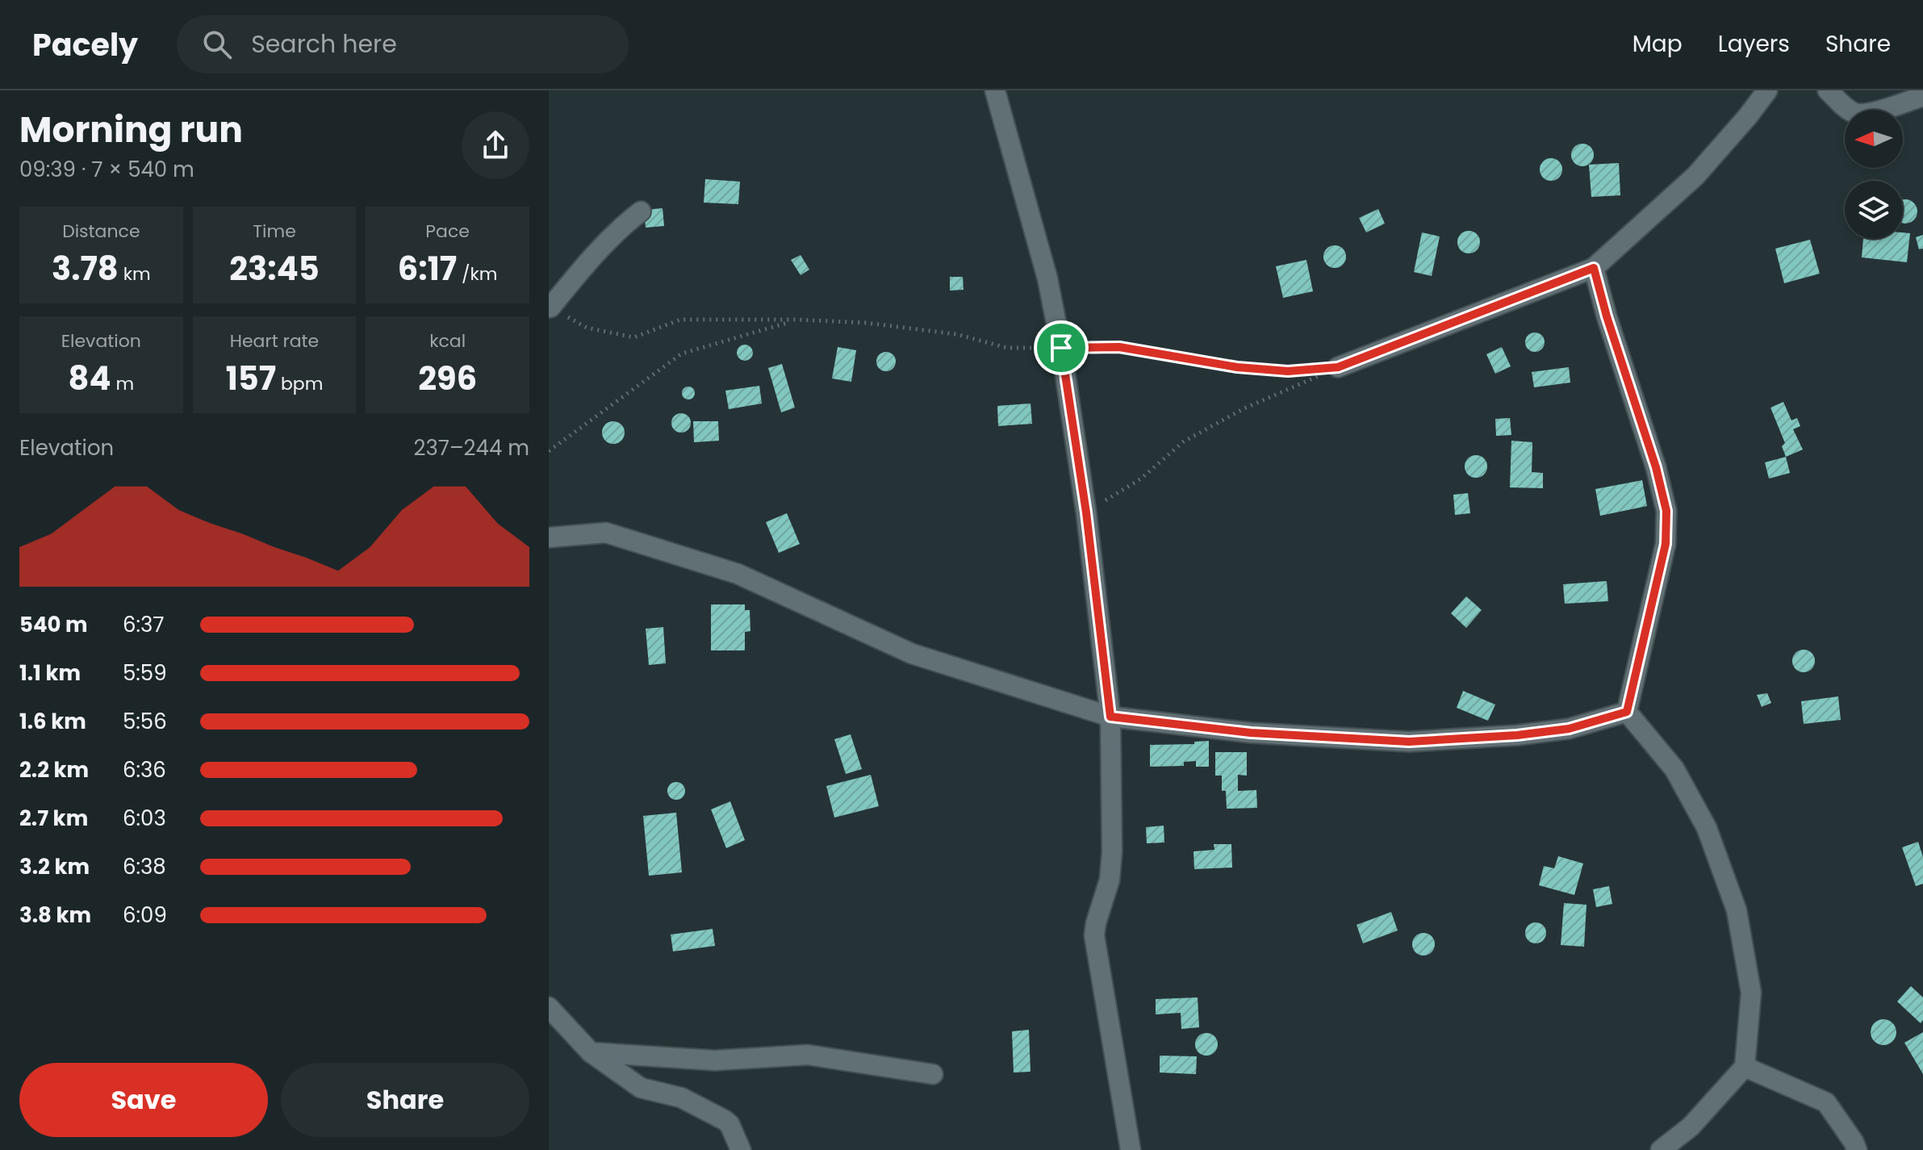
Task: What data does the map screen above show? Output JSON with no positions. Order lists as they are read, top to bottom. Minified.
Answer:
{"north":"left","page":{"header":"Pacely","search":"Search here","nav":["Map","Layers","Share"],"heading":["Morning run","09:39 · 7 × 540 m"],"stats":[["Distance","3.78 km"],["Time","23:45"],["Pace","6:17 /km"],["Elevation","84 m"],["Heart rate","157 bpm"],["kcal","296"]],"chart":["Elevation","237–244 m"],"list":[{"name":"540 m","note":"6:37"},{"name":"1.1 km","note":"5:59"},{"name":"1.6 km","note":"5:56"},{"name":"2.2 km","note":"6:36"},{"name":"2.7 km","note":"6:03"},{"name":"3.2 km","note":"6:38"},{"name":"3.8 km","note":"6:09"}],"buttons":["Save","Share"]}}
